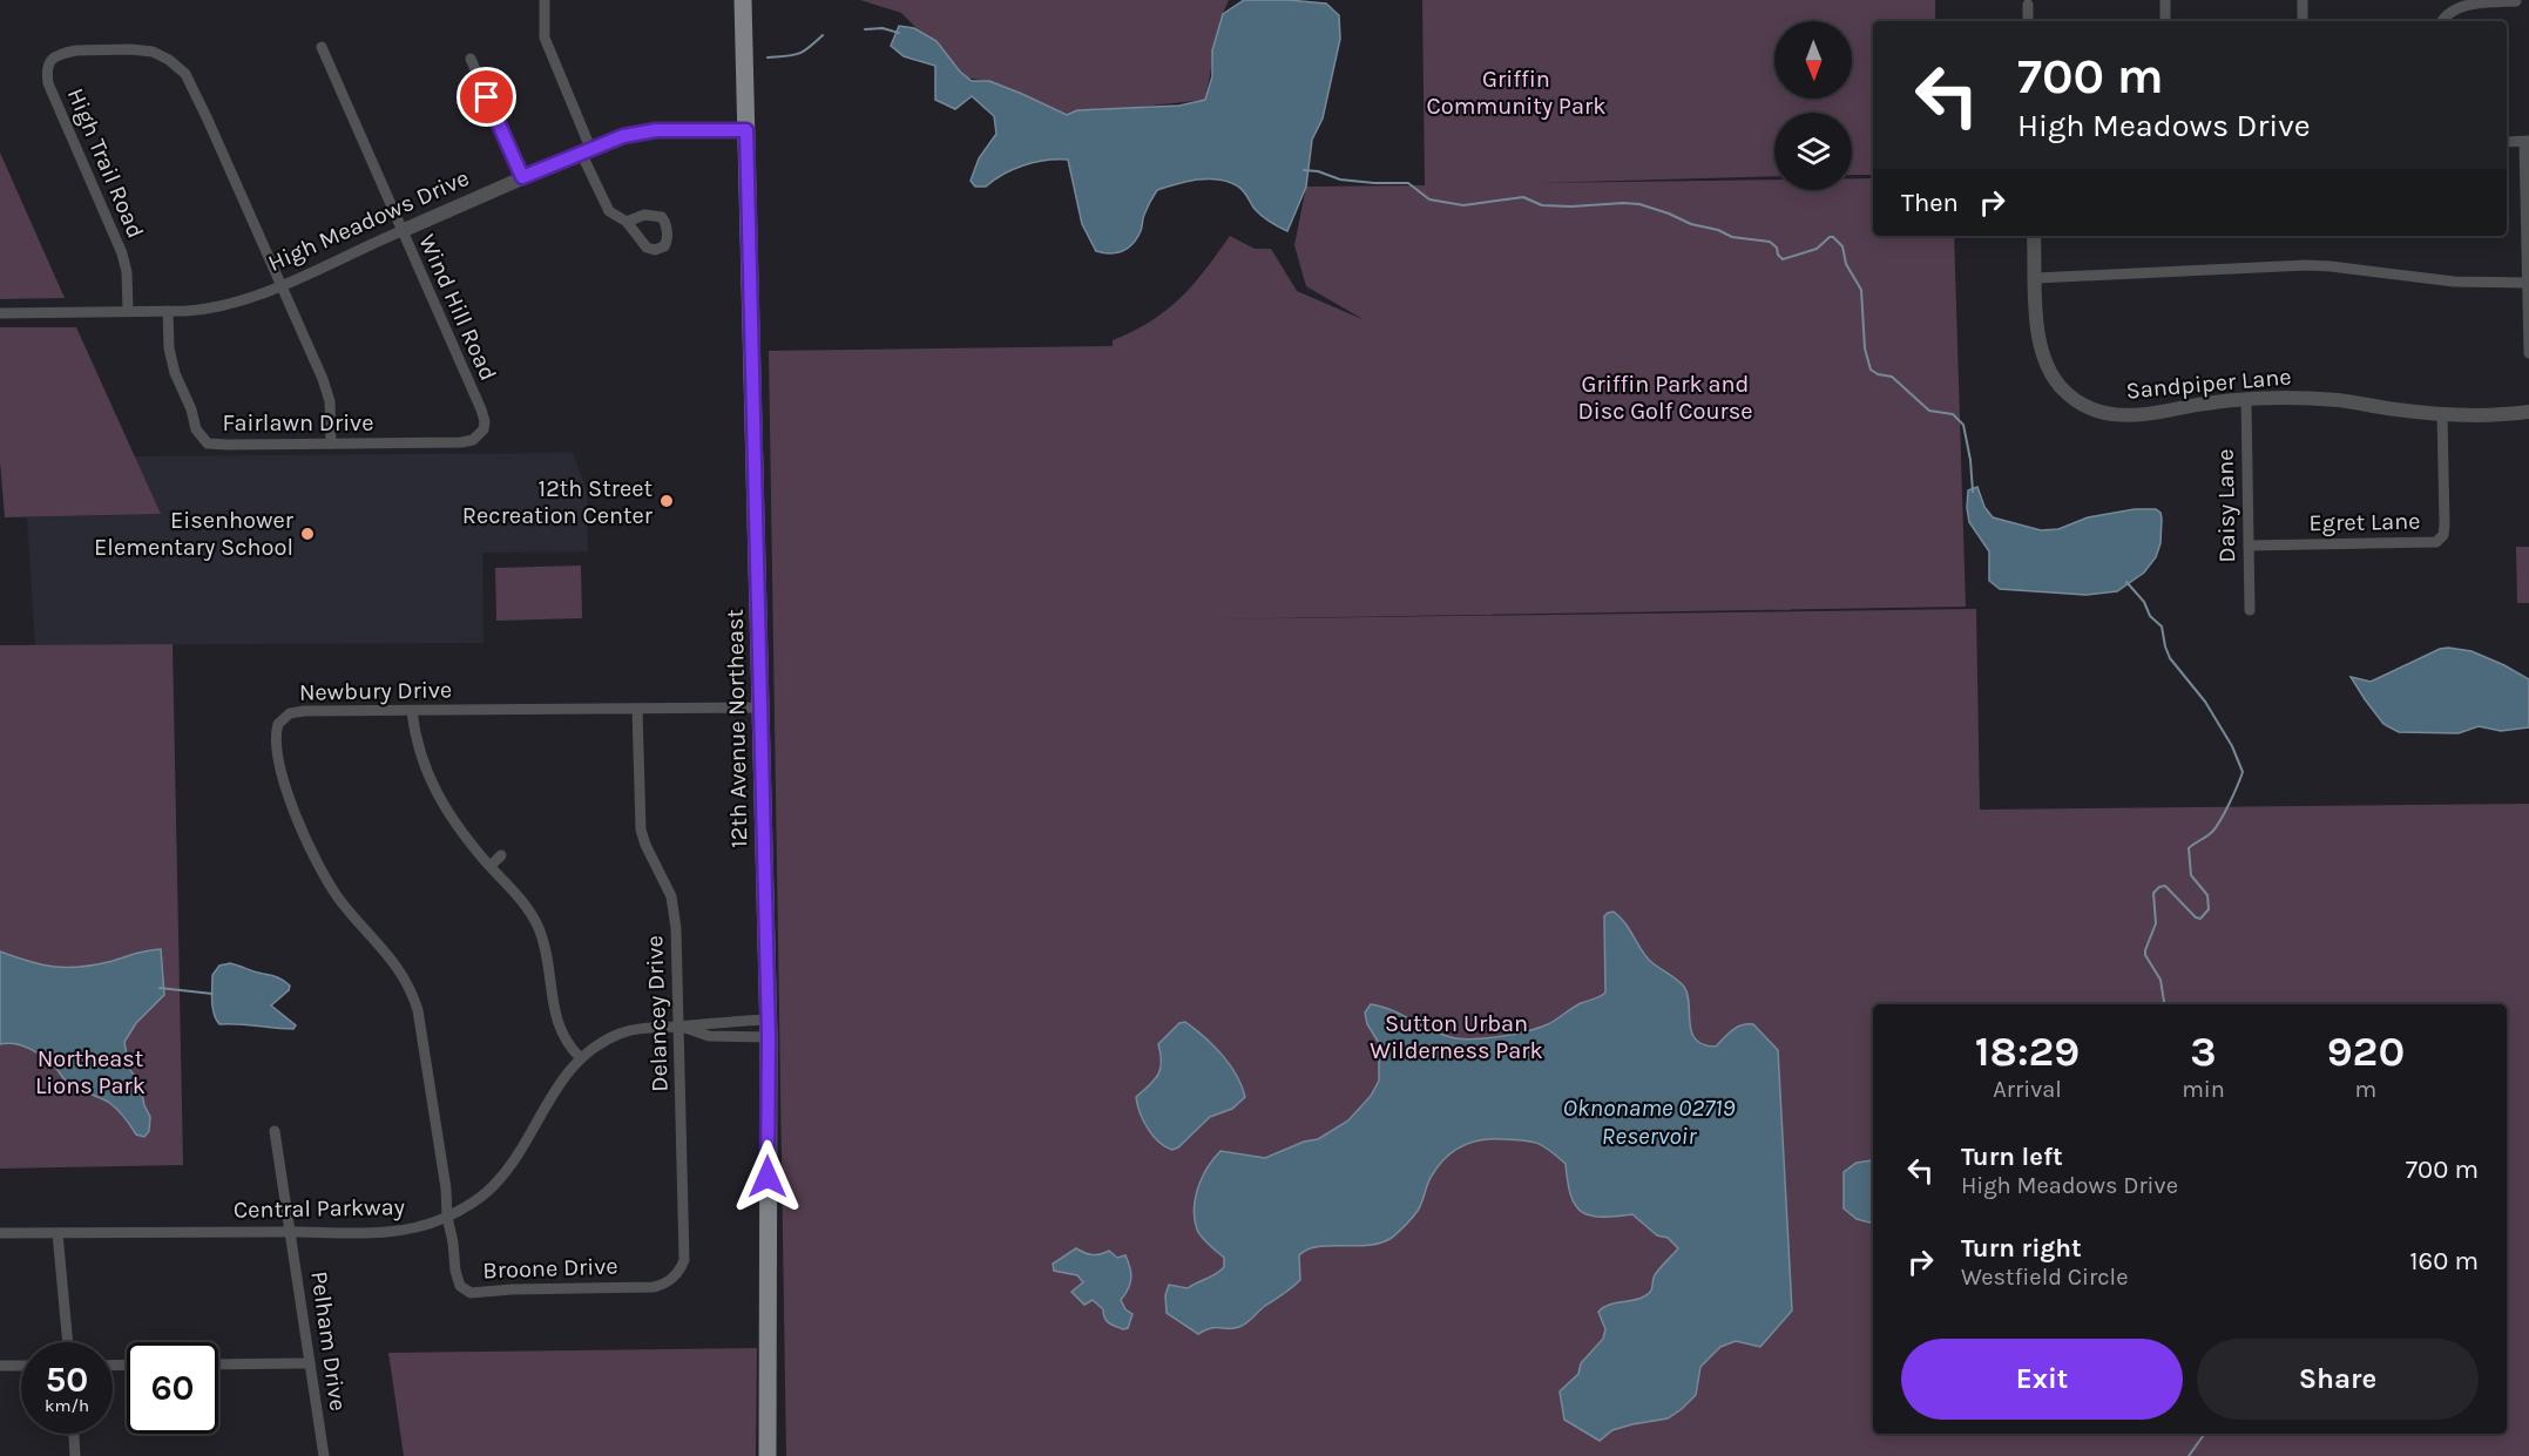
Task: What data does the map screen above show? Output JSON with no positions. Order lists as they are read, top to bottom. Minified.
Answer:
{"streets":{"main road":["12th Avenue Northeast"],"street":["High Trail Road","High Meadows Drive","Wind Hill Road","Sandpiper Lane","Fairlawn Drive","Daisy Lane","Egret Lane","Newbury Drive","Delancey Drive","Central Parkway","Broone Drive","Pelham Drive"]},"crossings":[["High Trail Road","High Meadows Drive"],["High Meadows Drive","Wind Hill Road"],["High Meadows Drive","Fairlawn Drive"],["High Meadows Drive","12th Avenue Northeast"],["Wind Hill Road","Fairlawn Drive"],["Sandpiper Lane","Daisy Lane"],["Sandpiper Lane","Egret Lane"],["Daisy Lane","Egret Lane"],["Newbury Drive","12th Avenue Northeast"],["Newbury Drive","Delancey Drive"],["Newbury Drive","Central Parkway"],["Newbury Drive","Broone Drive"],["12th Avenue Northeast","Central Parkway"],["Delancey Drive","Central Parkway"],["Delancey Drive","Broone Drive"],["Central Parkway","Broone Drive"],["Central Parkway","Pelham Drive"]],"water":["Oknoname 02719 Reservoir"],"parks":["Griffin Community Park","Griffin Park and Disc Golf Course","Sutton Urban Wilderness Park","Northeast Lions Park"],"places":["12th Street Recreation Center","Eisenhower Elementary School"],"north":"bottom","page":{"turn":["700 m","High Meadows Drive"],"then":"Then","eta":["18:29","Arrival","3","min","920","m"],"list":[{"name":"Turn left","note":"High Meadows Drive","value":"700 m"},{"name":"Turn right","note":"Westfield Circle","value":"160 m"}],"buttons":["Exit","Share"],"speed":"50 km/h","limit":"60"}}
